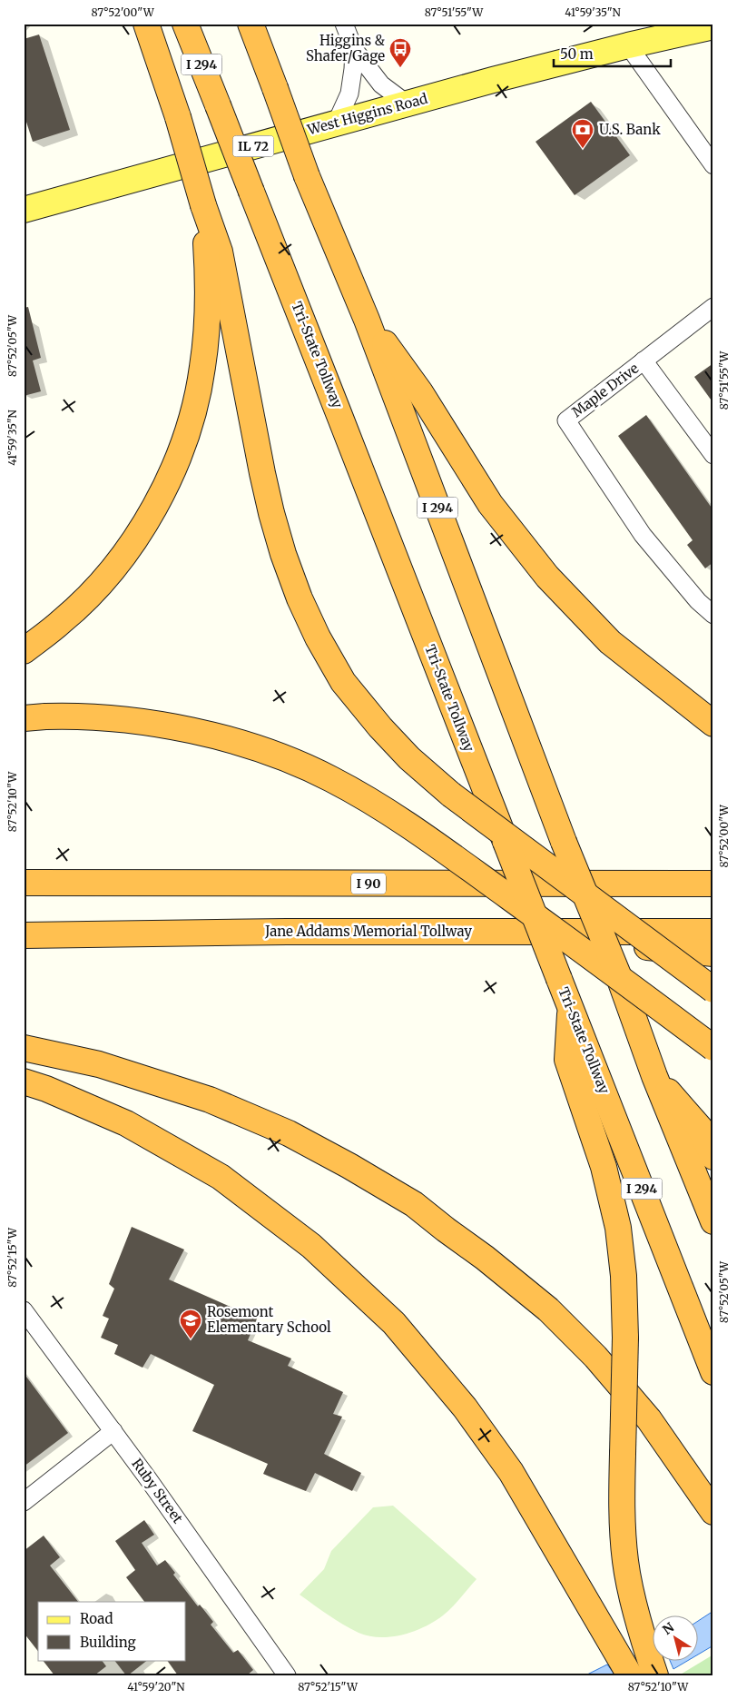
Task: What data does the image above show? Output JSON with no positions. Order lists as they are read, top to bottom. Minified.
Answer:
{"streets":{"highway":["I 294","Tri-State Tollway","I 90","Jane Addams Memorial Tollway"],"main road":["West Higgins Road","IL 72"],"street":["Maple Drive","Ruby Street"]},"places":{"bus stop":["Higgins & Shafer/Gage"],"bank":["U.S. Bank"],"school or university":["Rosemont Elementary School"]},"legend":["Road","Building"],"scale_bar":"50 m","north":"top left","coordinates":["87°52'00\"W","87°51'55\"W","41°59'35\"N","87°52'05\"W","87°52'10\"W","87°52'15\"W","41°59'20\"N"]}
